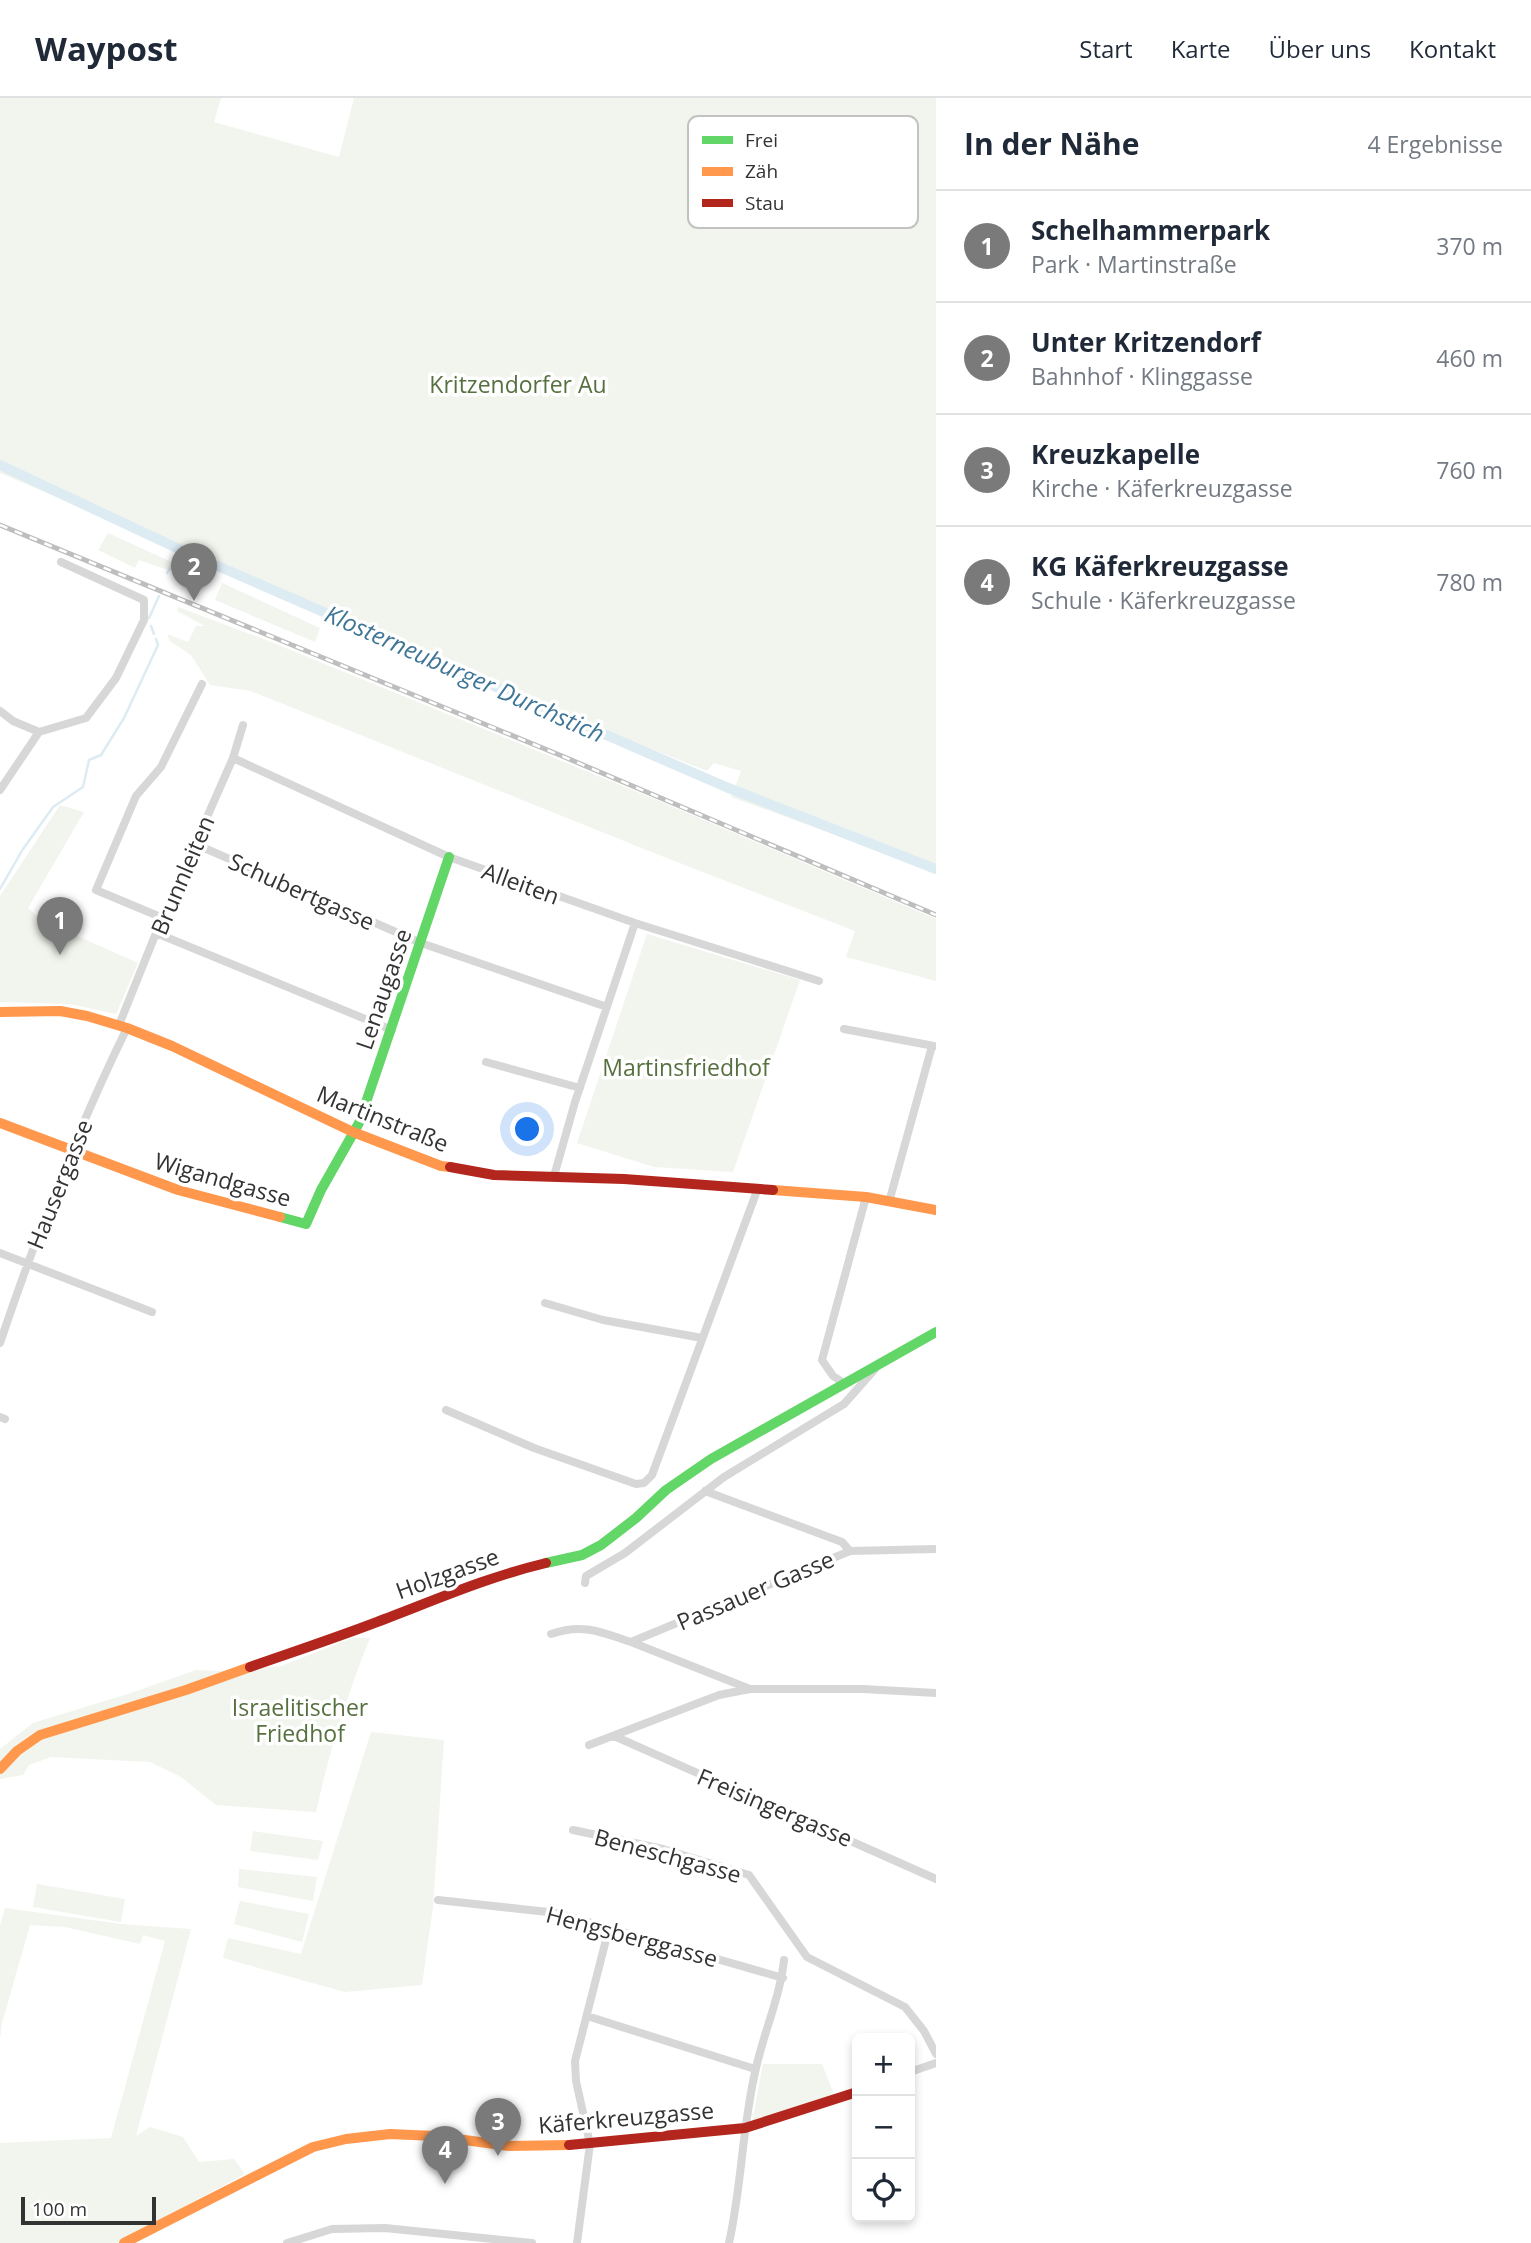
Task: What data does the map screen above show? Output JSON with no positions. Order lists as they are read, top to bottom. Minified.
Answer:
{"streets":{"street":["Brunnleiten","Alleiten","Schubertgasse","Lenaugasse","Martinstraße","Wigandgasse","Hausergasse","Holzgasse","Passauer Gasse","Freisingergasse","Beneschgasse","Hengsberggasse","Käferkreuzgasse"]},"crossings":[["Brunnleiten","Alleiten"],["Brunnleiten","Schubertgasse"],["Brunnleiten","Martinstraße"],["Brunnleiten","Hausergasse"],["Alleiten","Lenaugasse"],["Schubertgasse","Lenaugasse"],["Lenaugasse","Martinstraße"],["Lenaugasse","Wigandgasse"],["Martinstraße","Wigandgasse"],["Martinstraße","Hausergasse"],["Wigandgasse","Hausergasse"],["Holzgasse","Passauer Gasse"]],"water":["Klosterneuburger Durchstich"],"parks":["Kritzendorfer Au","Martinsfriedhof","Israelitischer Friedhof"],"legend":["Frei","Zäh","Stau"],"scale_bar":"100 m","page":{"header":"Waypost","nav":["Start","Karte","Über uns","Kontakt"],"heading":["In der Nähe","4 Ergebnisse"],"list":[{"mark":"1","name":"Schelhammerpark","note":"Park · Martinstraße","value":"370 m"},{"mark":"2","name":"Unter Kritzendorf","note":"Bahnhof · Klinggasse","value":"460 m"},{"mark":"3","name":"Kreuzkapelle","note":"Kirche · Käferkreuzgasse","value":"760 m"},{"mark":"4","name":"KG Käferkreuzgasse","note":"Schule · Käferkreuzgasse","value":"780 m"}],"pins":["2","1","3","4"],"map_buttons":["+","−"],"scale":"100 m"}}
